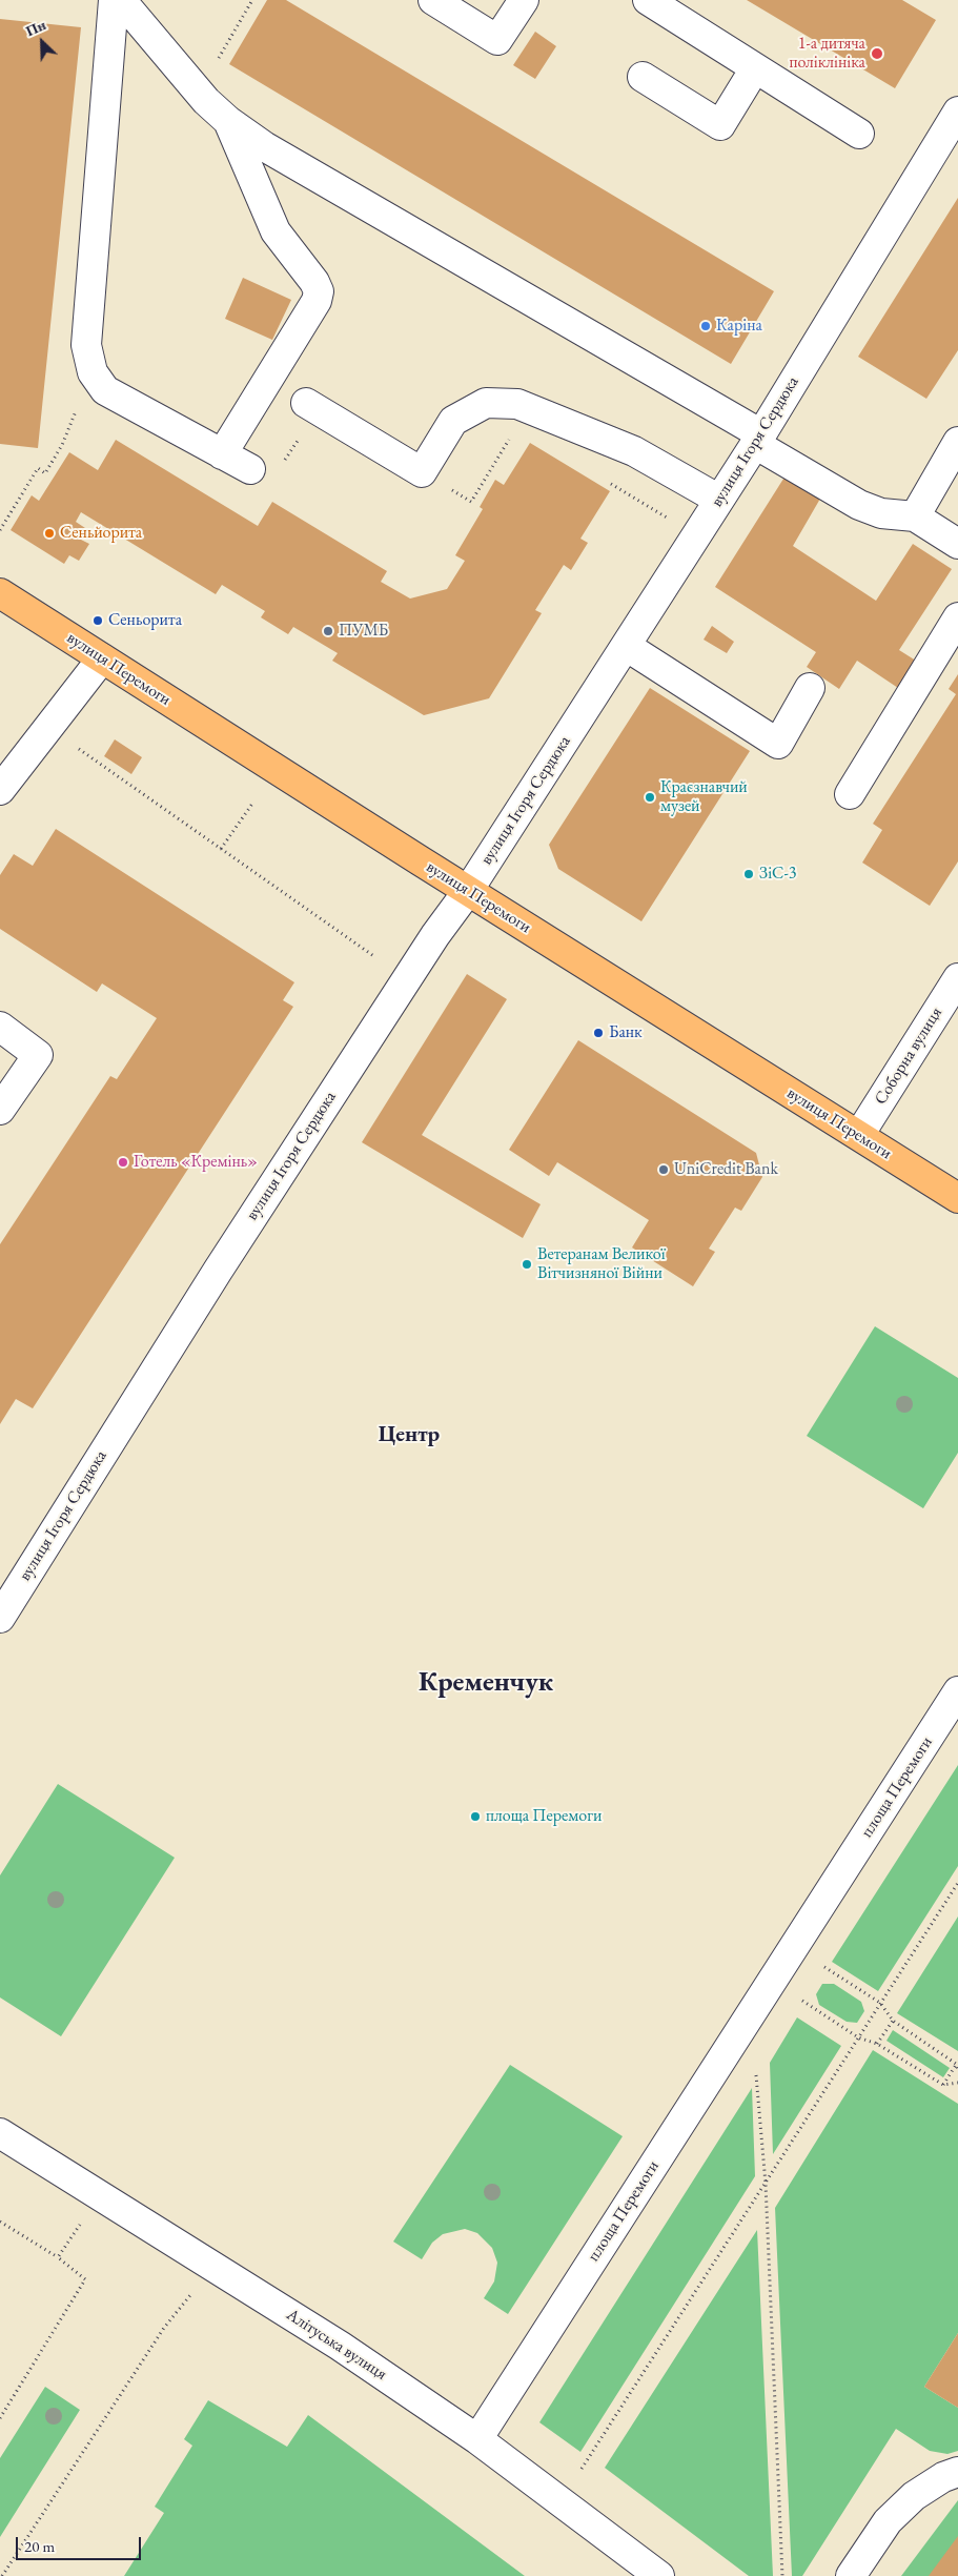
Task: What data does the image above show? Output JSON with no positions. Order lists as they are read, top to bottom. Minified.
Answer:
{"streets":{"main road":["вулиця Перемоги"],"street":["вулиця Ігоря Сердюка","Соборна вулиця","площа Перемоги","Алітуська вулиця"]},"crossings":[["вулиця Ігоря Сердюка","вулиця Перемоги"],["вулиця Перемоги","Соборна вулиця"],["площа Перемоги","Алітуська вулиця"]],"districts":["Центр","Кременчук"],"places":["1-а дитяча поліклініка","Каріна","Сеньйорита","Сеньорита","ПУМБ","Краєзнавчий музей","ЗіС-3","Банк","Готель «Кремінь»","UniCredit Bank","Ветеранам Великої Вітчизняної Війни","площа Перемоги"],"scale_bar":"20 m","north":"top left"}
